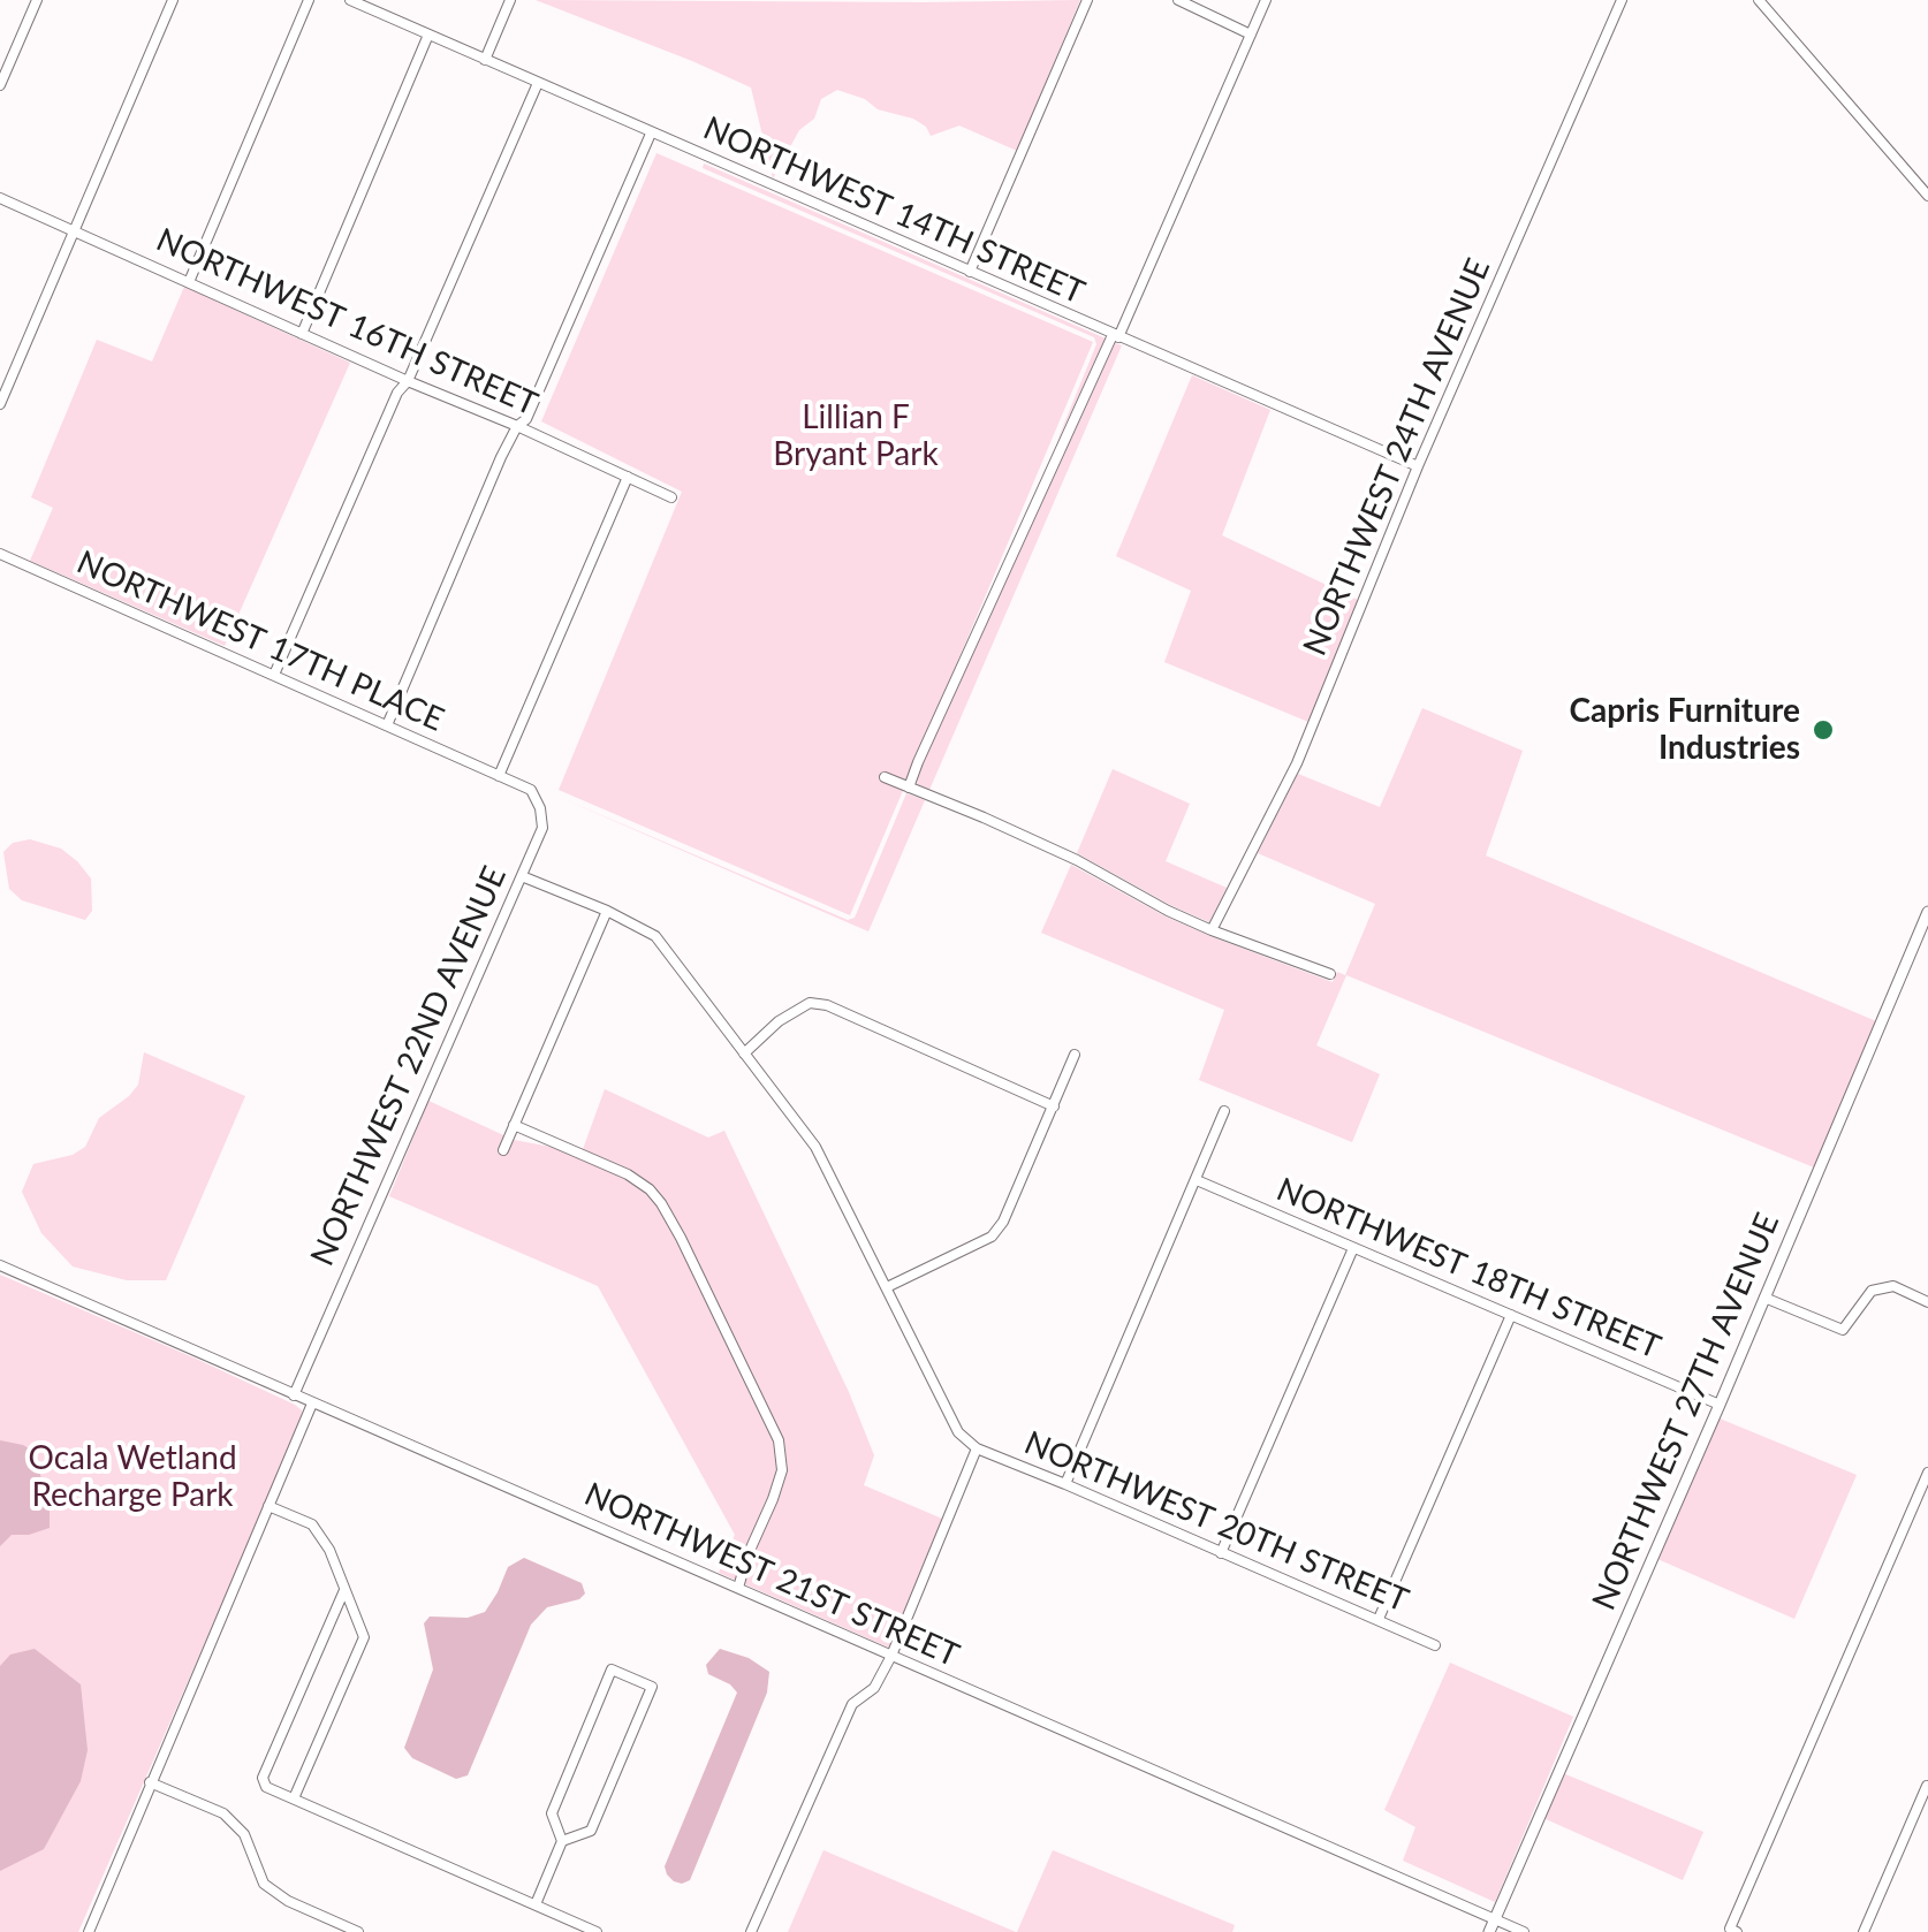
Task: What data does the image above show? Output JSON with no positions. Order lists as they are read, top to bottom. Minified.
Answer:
{"streets":{"street":["NORTHWEST 14TH STREET","NORTHWEST 16TH STREET","NORTHWEST 24TH AVENUE","NORTHWEST 17TH PLACE","NORTHWEST 22ND AVENUE","NORTHWEST 18TH STREET","NORTHWEST 27TH AVENUE","NORTHWEST 20TH STREET","NORTHWEST 21ST STREET"]},"crossings":[["NORTHWEST 14TH STREET","NORTHWEST 24TH AVENUE"],["NORTHWEST 17TH PLACE","NORTHWEST 22ND AVENUE"],["NORTHWEST 22ND AVENUE","NORTHWEST 21ST STREET"],["NORTHWEST 18TH STREET","NORTHWEST 27TH AVENUE"],["NORTHWEST 27TH AVENUE","NORTHWEST 21ST STREET"]],"parks":["Lillian F Bryant Park","Ocala Wetland Recharge Park"],"places":["Capris Furniture Industries"]}
